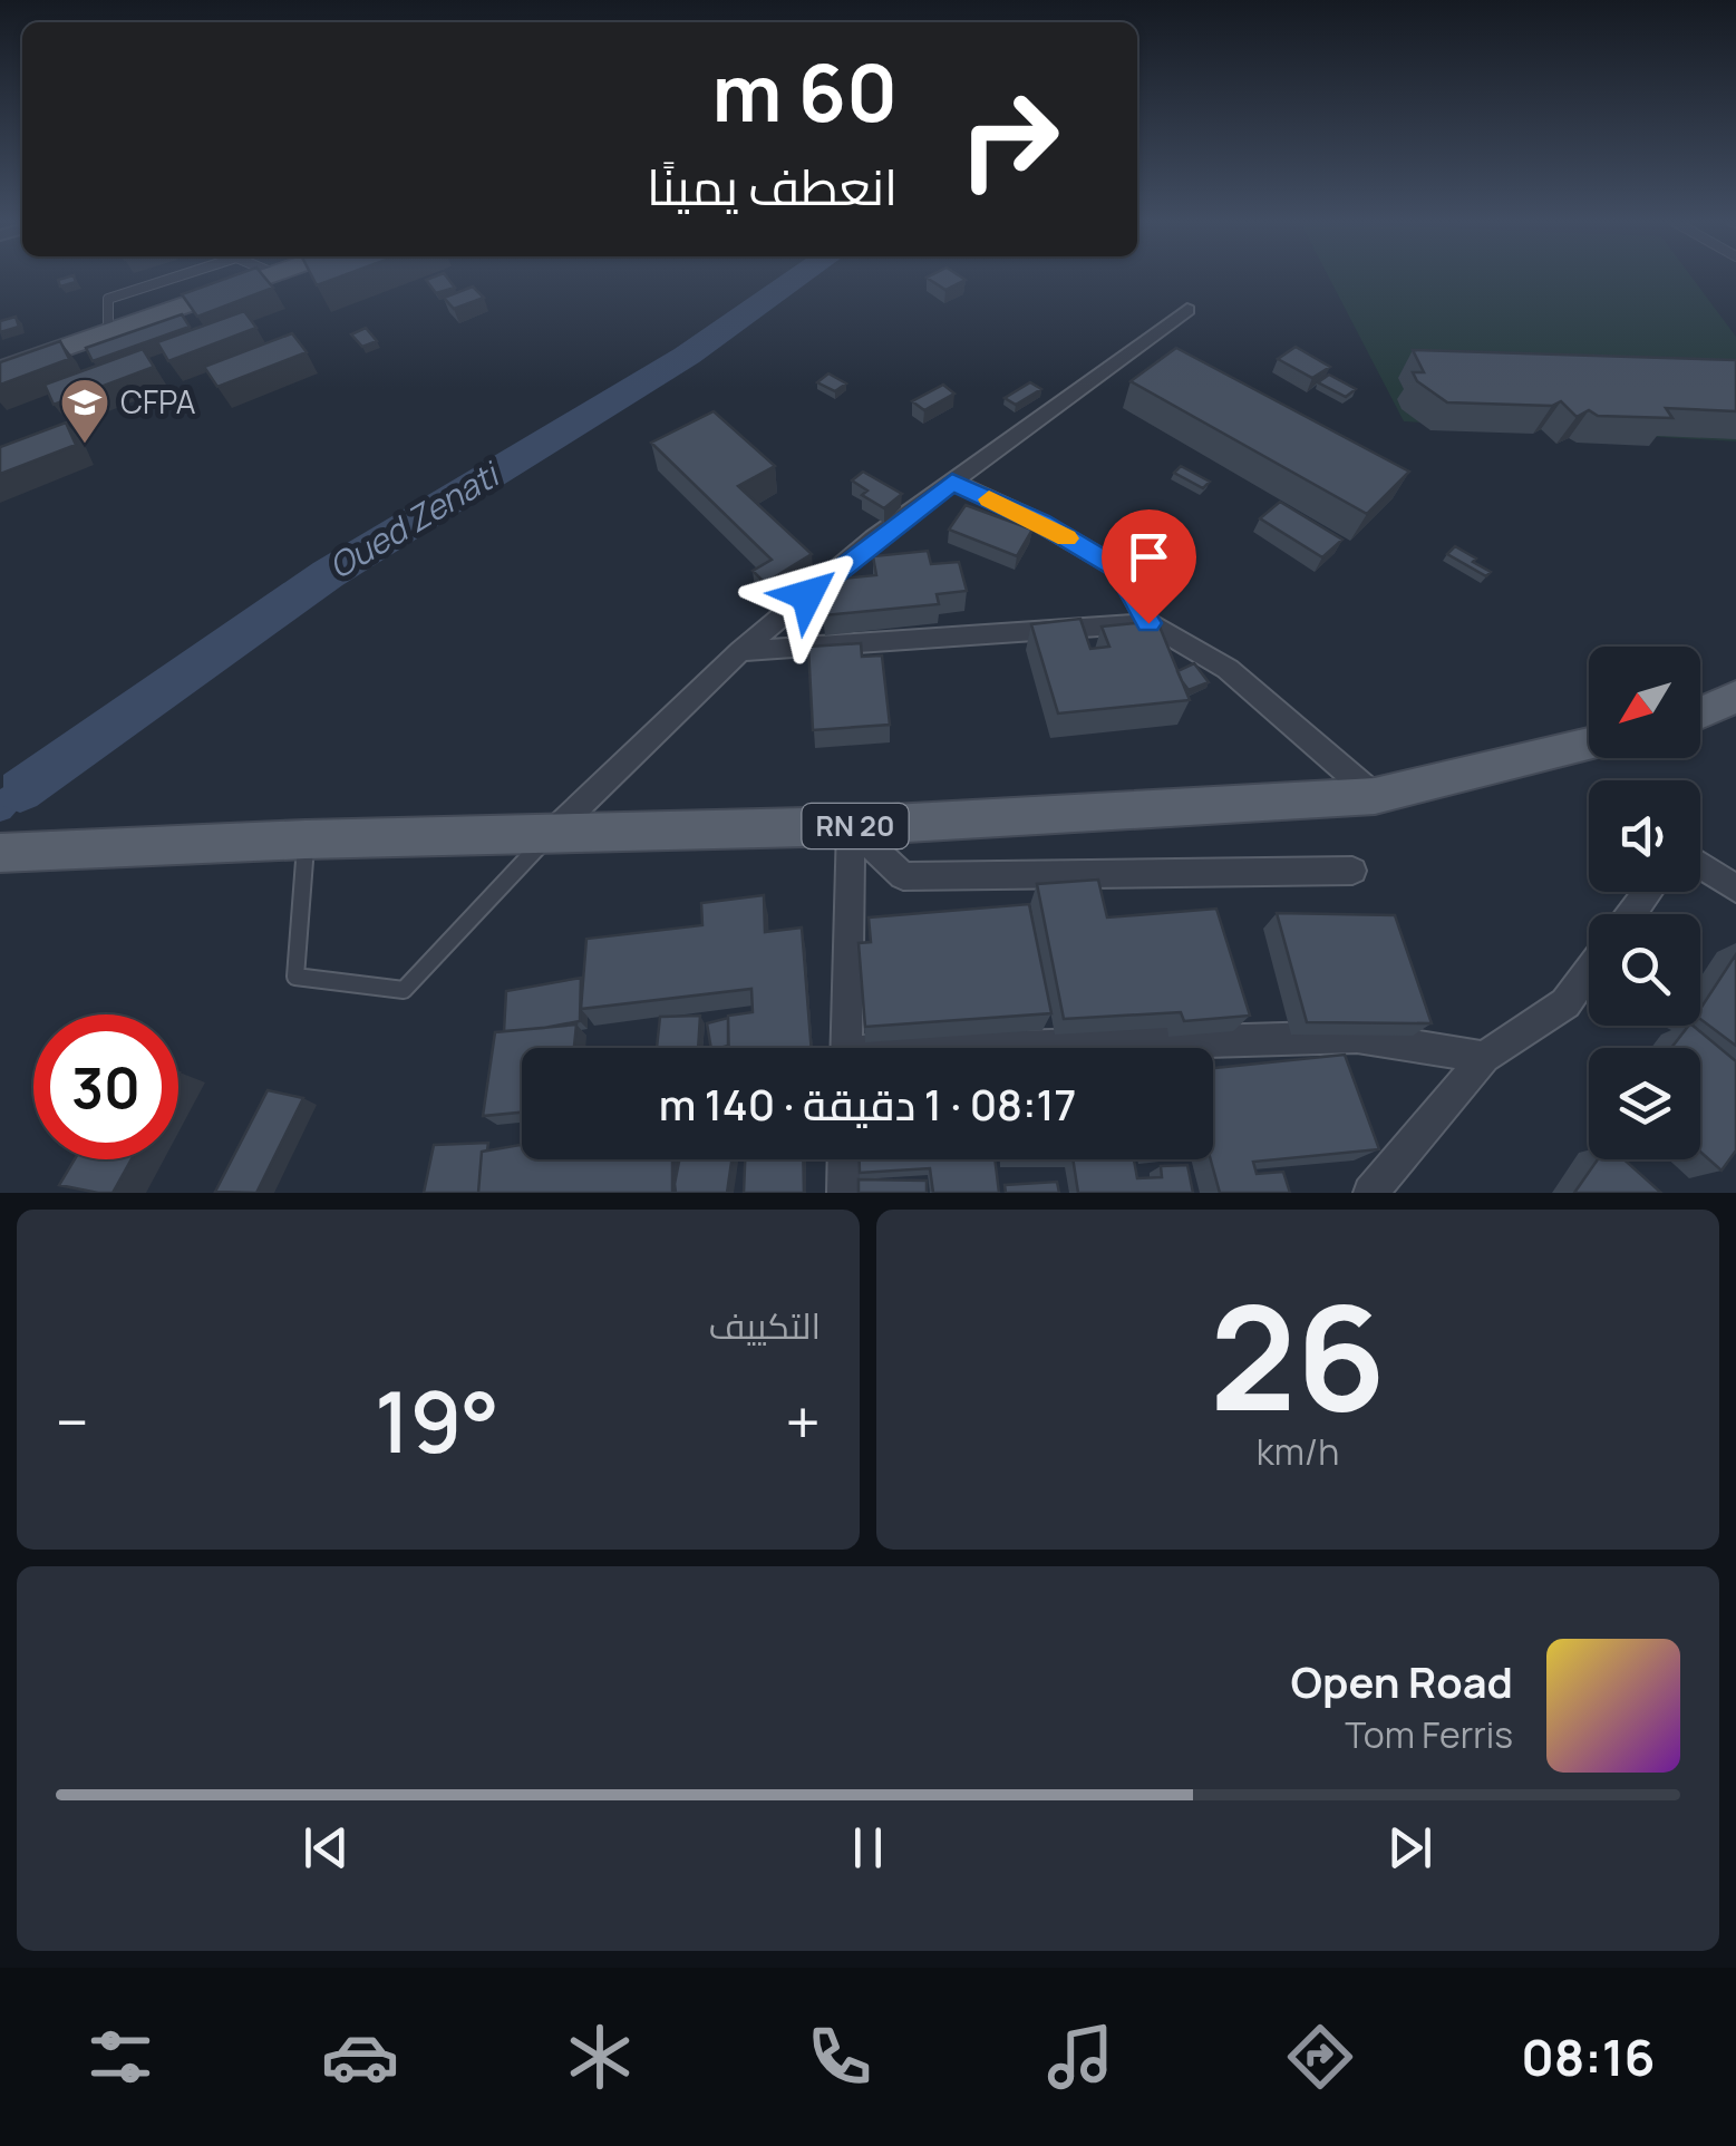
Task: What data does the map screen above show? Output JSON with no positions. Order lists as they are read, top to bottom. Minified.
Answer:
{"streets":{"main road":["RN 20"]},"water":["Oued Zenati"],"places":{"school or university":["CFPA"]},"north":"bottom left","page":{"turn":["60 m","انعطف يمينًا"],"limit":"30","trip":"08:17 · 1 دقيقة · 140 m","tile":[["26","km/h"],"التكييف"],"heat":["−","19°","+"],"song":["Open Road","Tom Ferris"],"tabs":"08:16"}}
